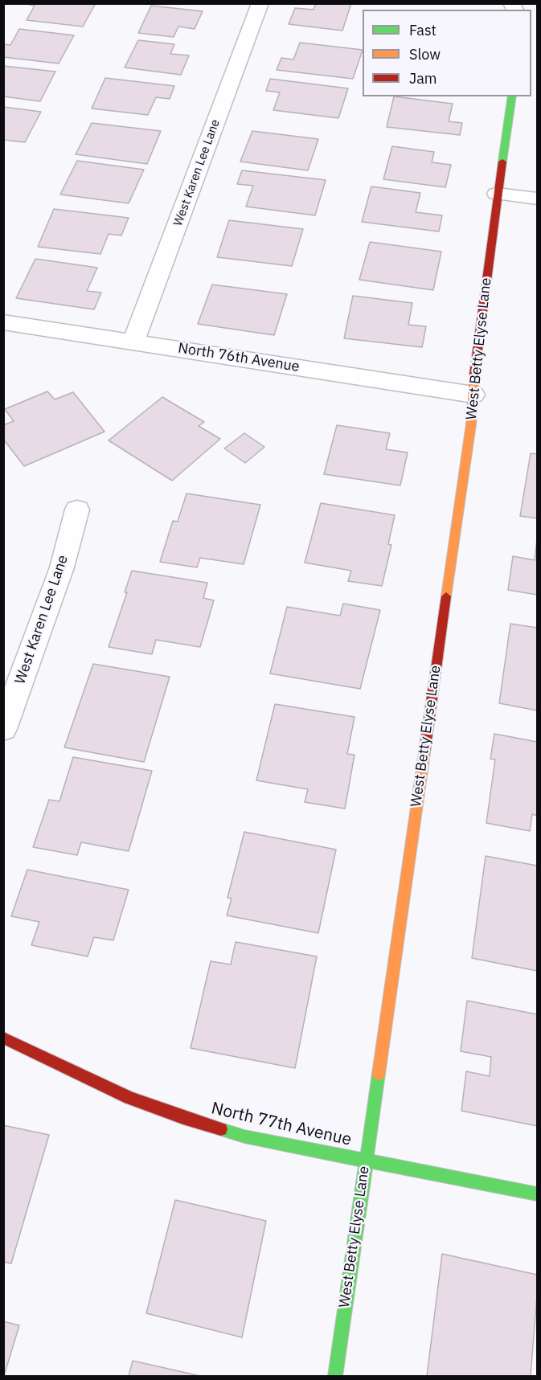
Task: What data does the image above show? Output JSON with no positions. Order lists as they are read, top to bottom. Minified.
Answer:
{"streets":{"street":["West Karen Lee Lane","West Betty Elyse Lane","North 76th Avenue","North 77th Avenue"]},"crossings":[["West Karen Lee Lane","North 76th Avenue"],["West Betty Elyse Lane","North 76th Avenue"],["West Betty Elyse Lane","North 77th Avenue"]],"legend":["Fast","Slow","Jam"]}
